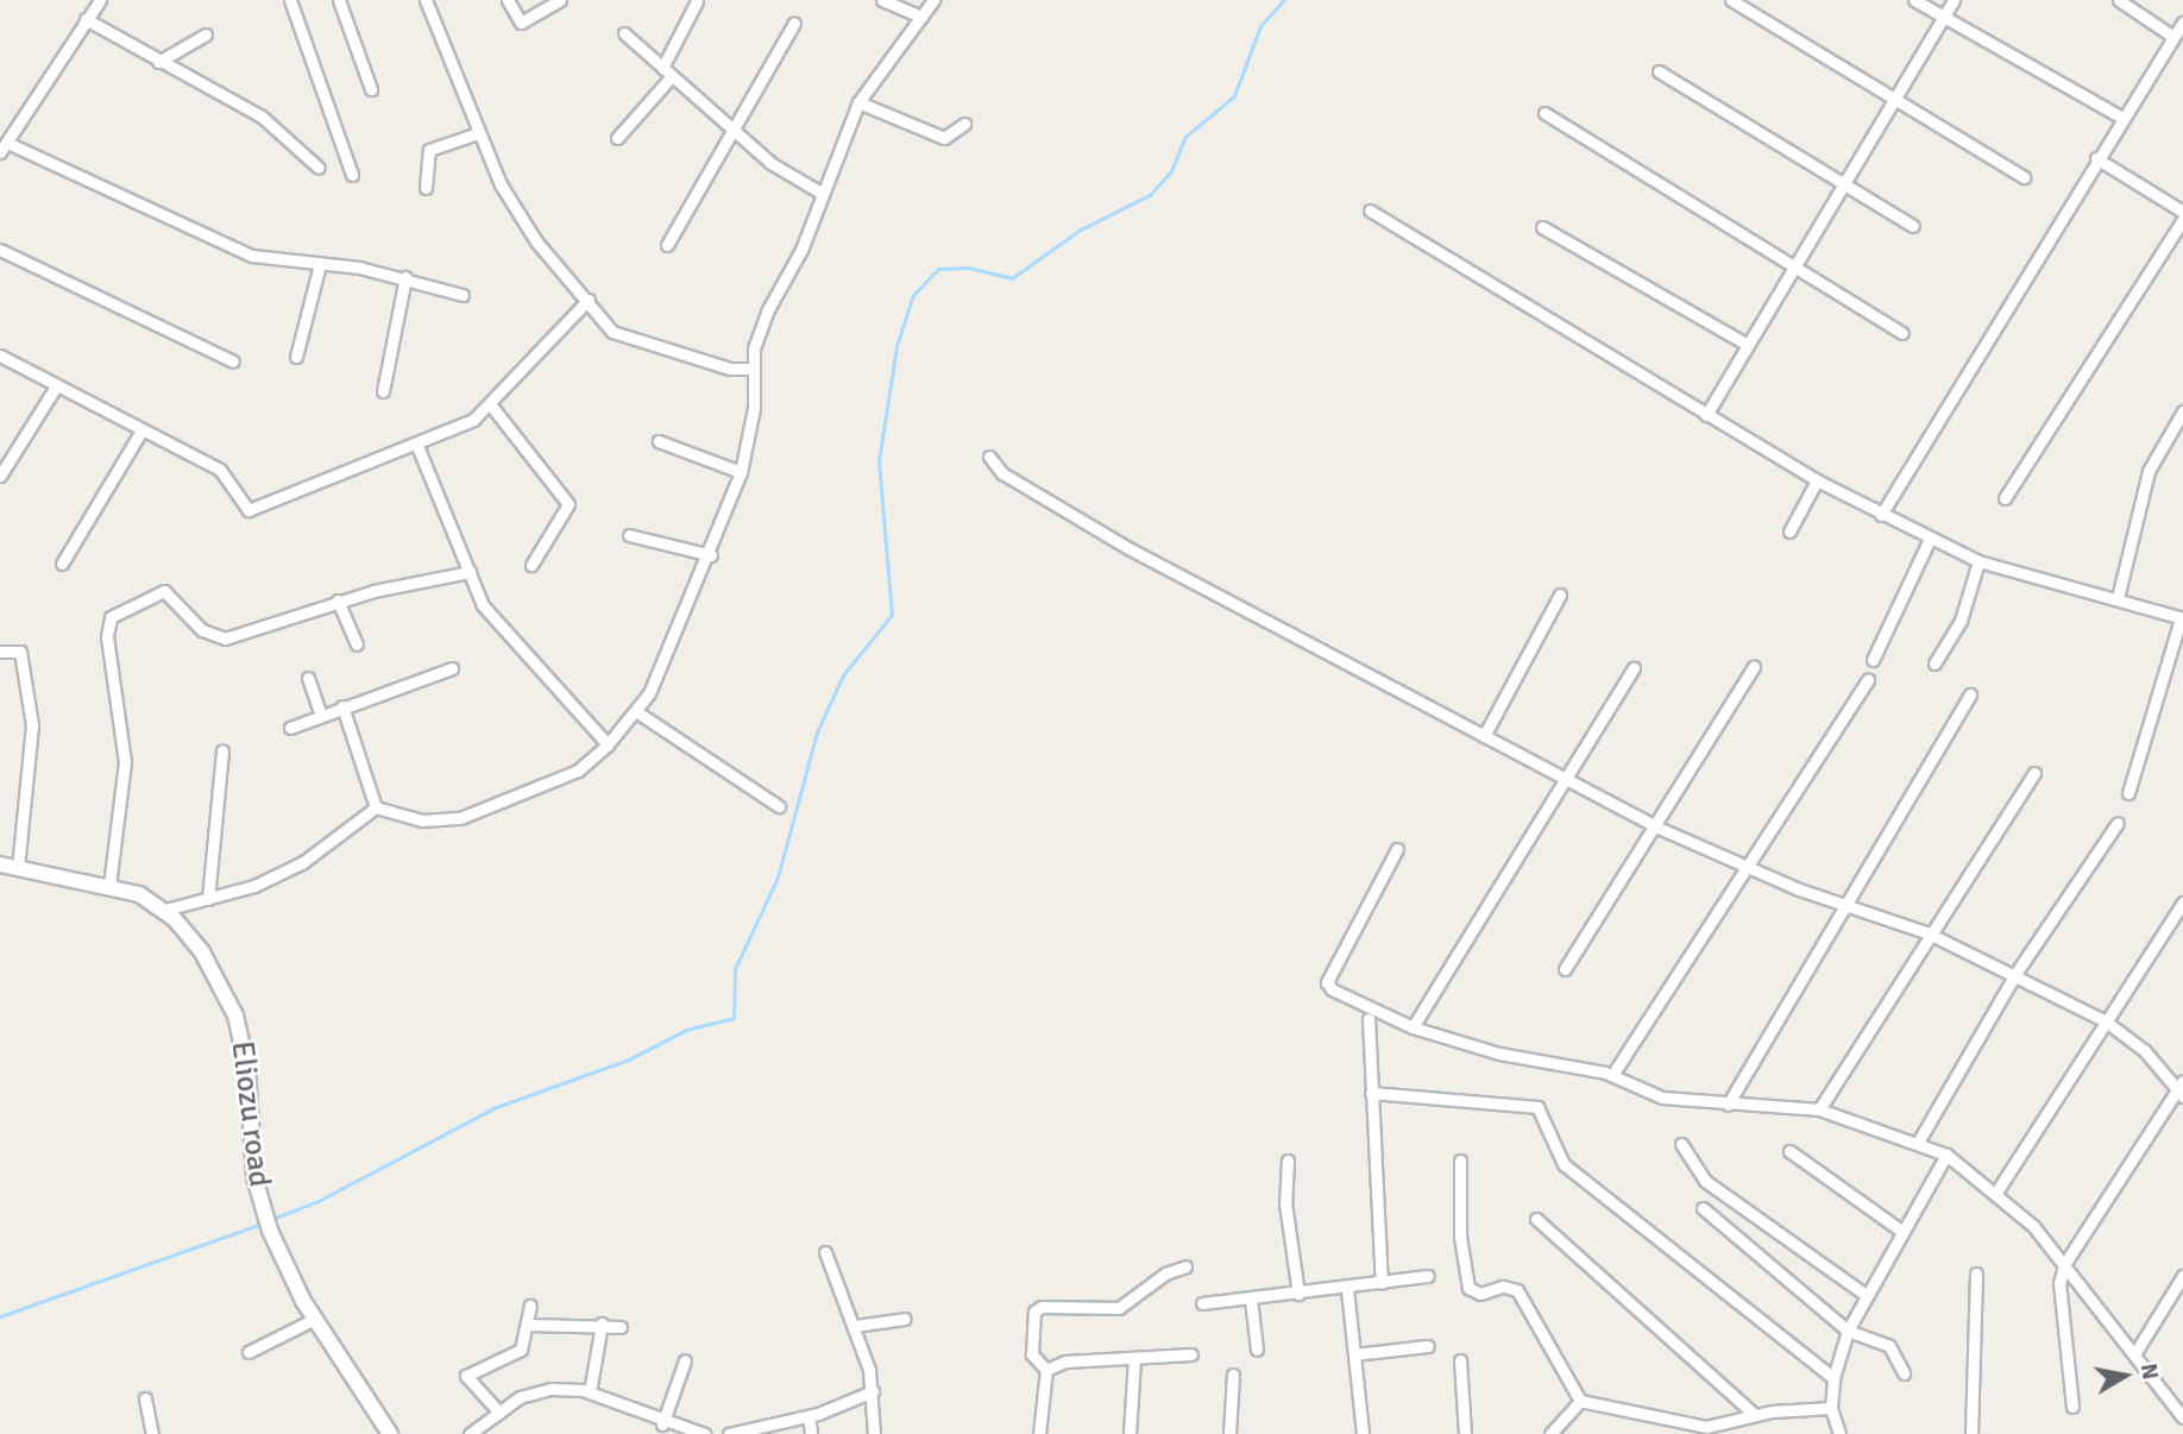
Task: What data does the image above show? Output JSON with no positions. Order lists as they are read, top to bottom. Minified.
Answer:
{"streets":{"street":["Eliozu road"]},"north":"right"}
